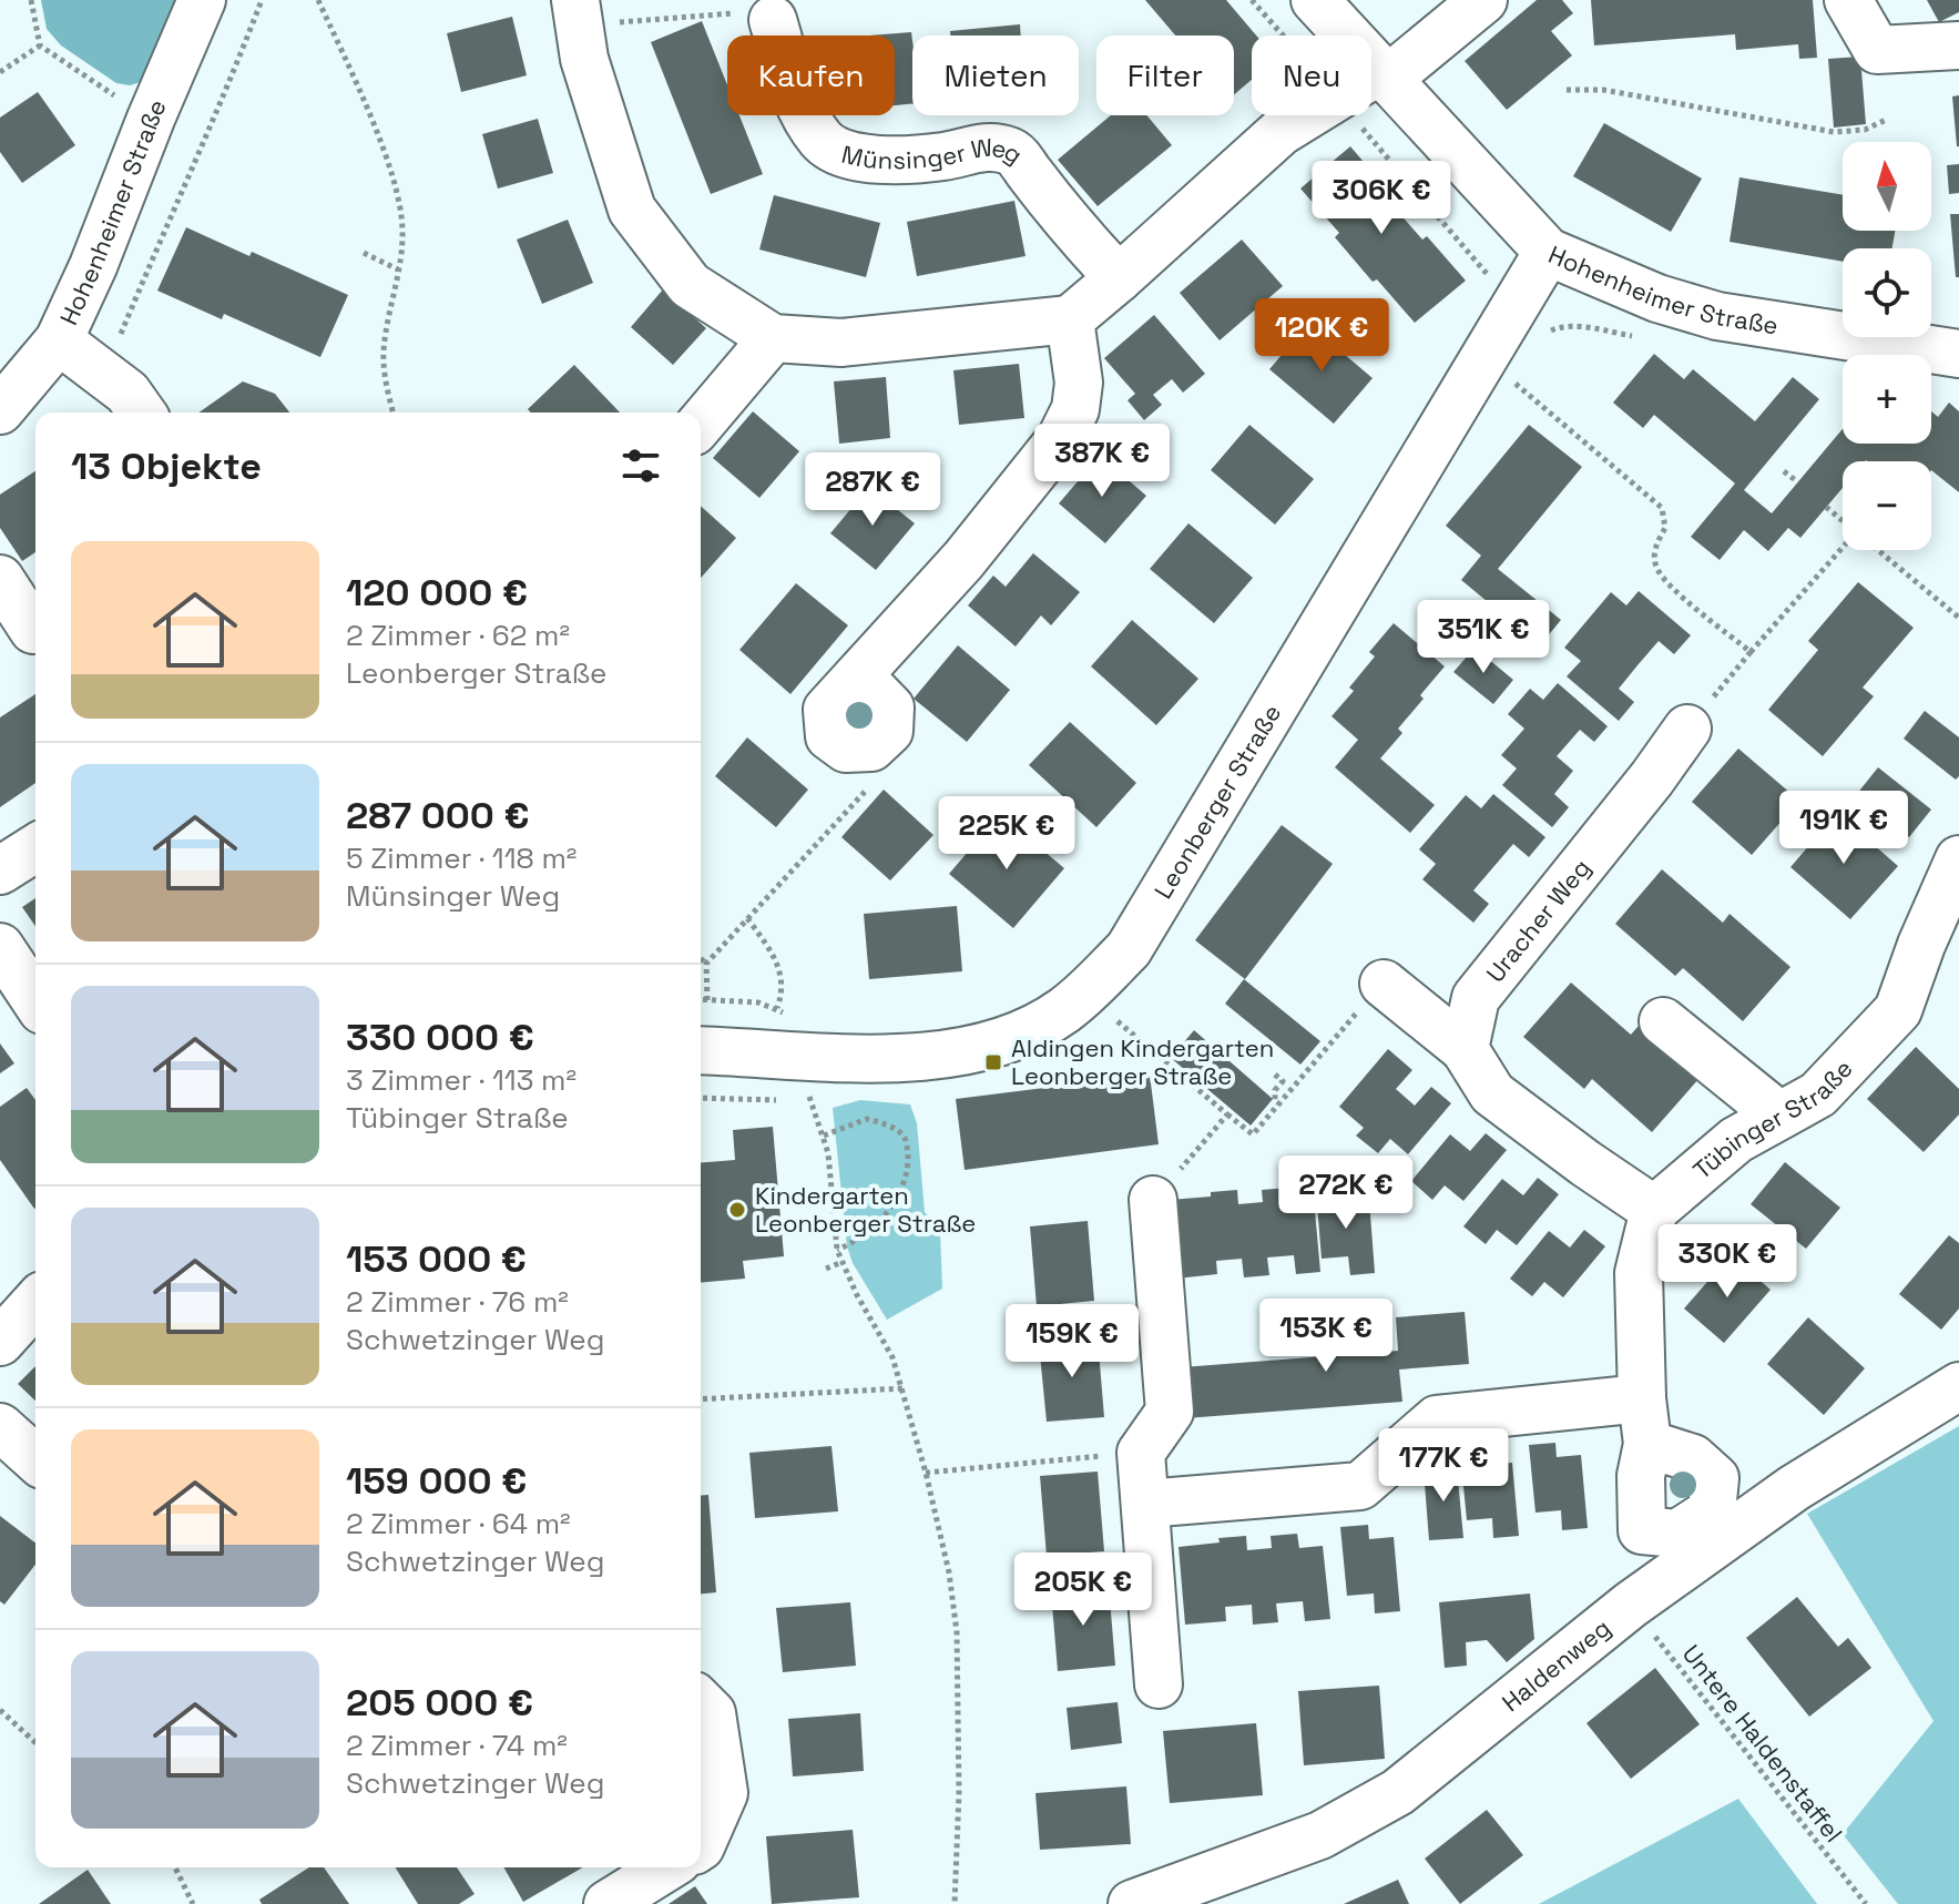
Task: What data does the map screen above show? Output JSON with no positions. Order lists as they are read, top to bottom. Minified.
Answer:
{"streets":{"street":["Münsinger Weg","Hohenheimer Straße","Leonberger Straße","Uracher Weg","Tübinger Straße","Haldenweg"],"path":["Untere Haldenstaffel"]},"crossings":[["Hohenheimer Straße","Leonberger Straße"],["Haldenweg","Untere Haldenstaffel"]],"places":{"transit":["Aldingen Kindergarten Leonberger Straße"],"other":["Kindergarten Leonberger Straße"]},"north":"top","page":{"chip":["Kaufen","Mieten","Filter","Neu"],"map_buttons":["+","−"],"price":["306K €","120K €","387K €","287K €","351K €","191K €","225K €","272K €","330K €","153K €","159K €","177K €","205K €"],"heading":"13 Objekte","list":[{"name":"120 000 €","note":"2 Zimmer · 62 m² · Leonberger Straße"},{"name":"287 000 €","note":"5 Zimmer · 118 m² · Münsinger Weg"},{"name":"330 000 €","note":"3 Zimmer · 113 m² · Tübinger Straße"},{"name":"153 000 €","note":"2 Zimmer · 76 m² · Schwetzinger Weg"},{"name":"159 000 €","note":"2 Zimmer · 64 m² · Schwetzinger Weg"},{"name":"205 000 €","note":"2 Zimmer · 74 m² · Schwetzinger Weg"}]}}
